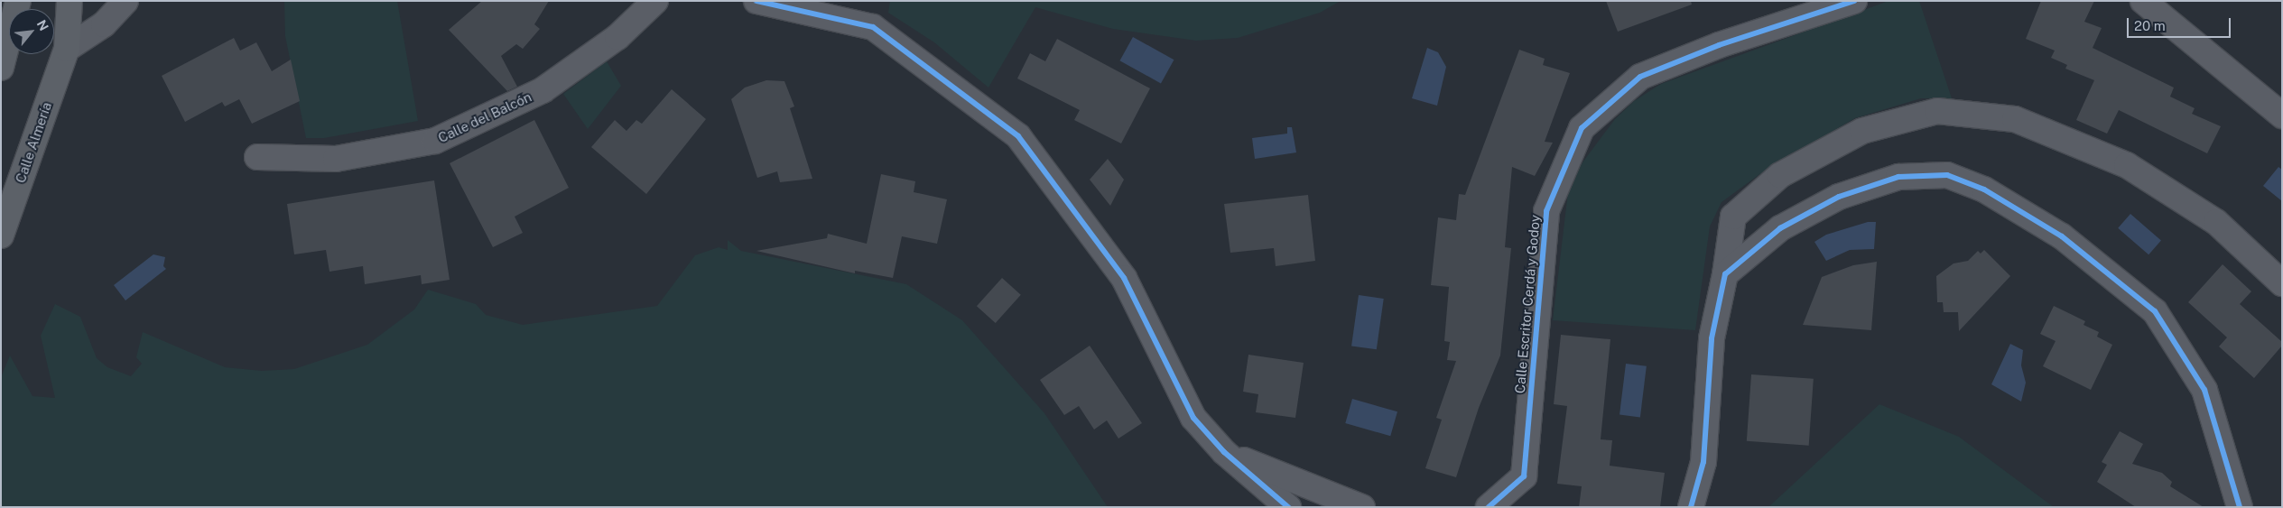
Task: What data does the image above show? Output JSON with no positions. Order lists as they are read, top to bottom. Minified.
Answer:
{"streets":{"main road":["Calle Almería"],"street":["Calle del Balcón","Calle Escritor Cerdá y Godoy"]},"scale_bar":"20 m","north":"top right"}
